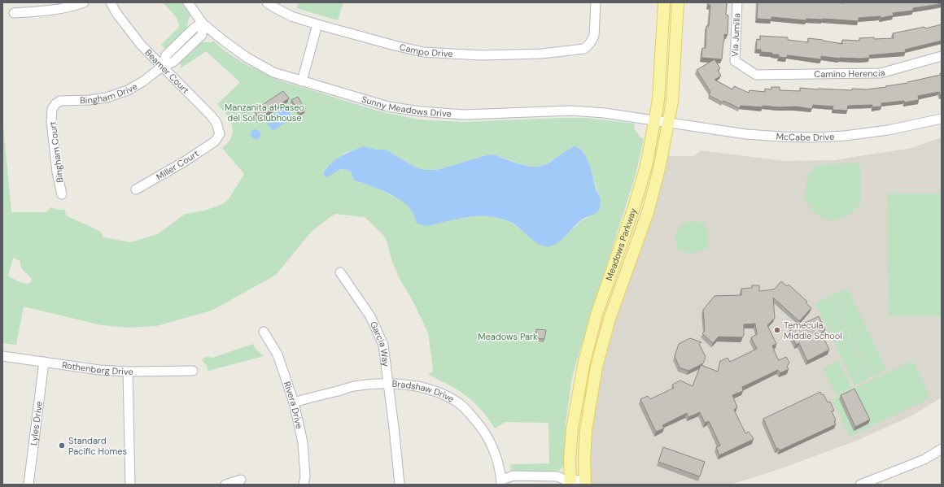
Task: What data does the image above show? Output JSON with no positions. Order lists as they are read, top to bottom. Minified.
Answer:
{"streets":{"main road":["Meadows Parkway"],"street":["Via Jumilla","Campo Drive","Beamer Court","Camino Herencia","Bingham Drive","Sunny Meadows Drive","McCabe Drive","Bingham Court","Miller Court","Garcia Way","Rothenberg Drive","Bradshaw Drive","Rivera Drive","Lyles Drive"]},"crossings":[["Via Jumilla","Camino Herencia"],["Beamer Court","Bingham Drive"],["Beamer Court","Miller Court"],["Bingham Drive","Sunny Meadows Drive"],["Bingham Drive","Bingham Court"],["Sunny Meadows Drive","McCabe Drive"],["Sunny Meadows Drive","Meadows Parkway"],["McCabe Drive","Meadows Parkway"],["Garcia Way","Bradshaw Drive"],["Rothenberg Drive","Lyles Drive"],["Bradshaw Drive","Rivera Drive"]],"parks":["Manzanita at Paseo del Sol Clubhouse","Meadows Park"],"places":["Temecula Middle School","Standard Pacific Homes"]}
